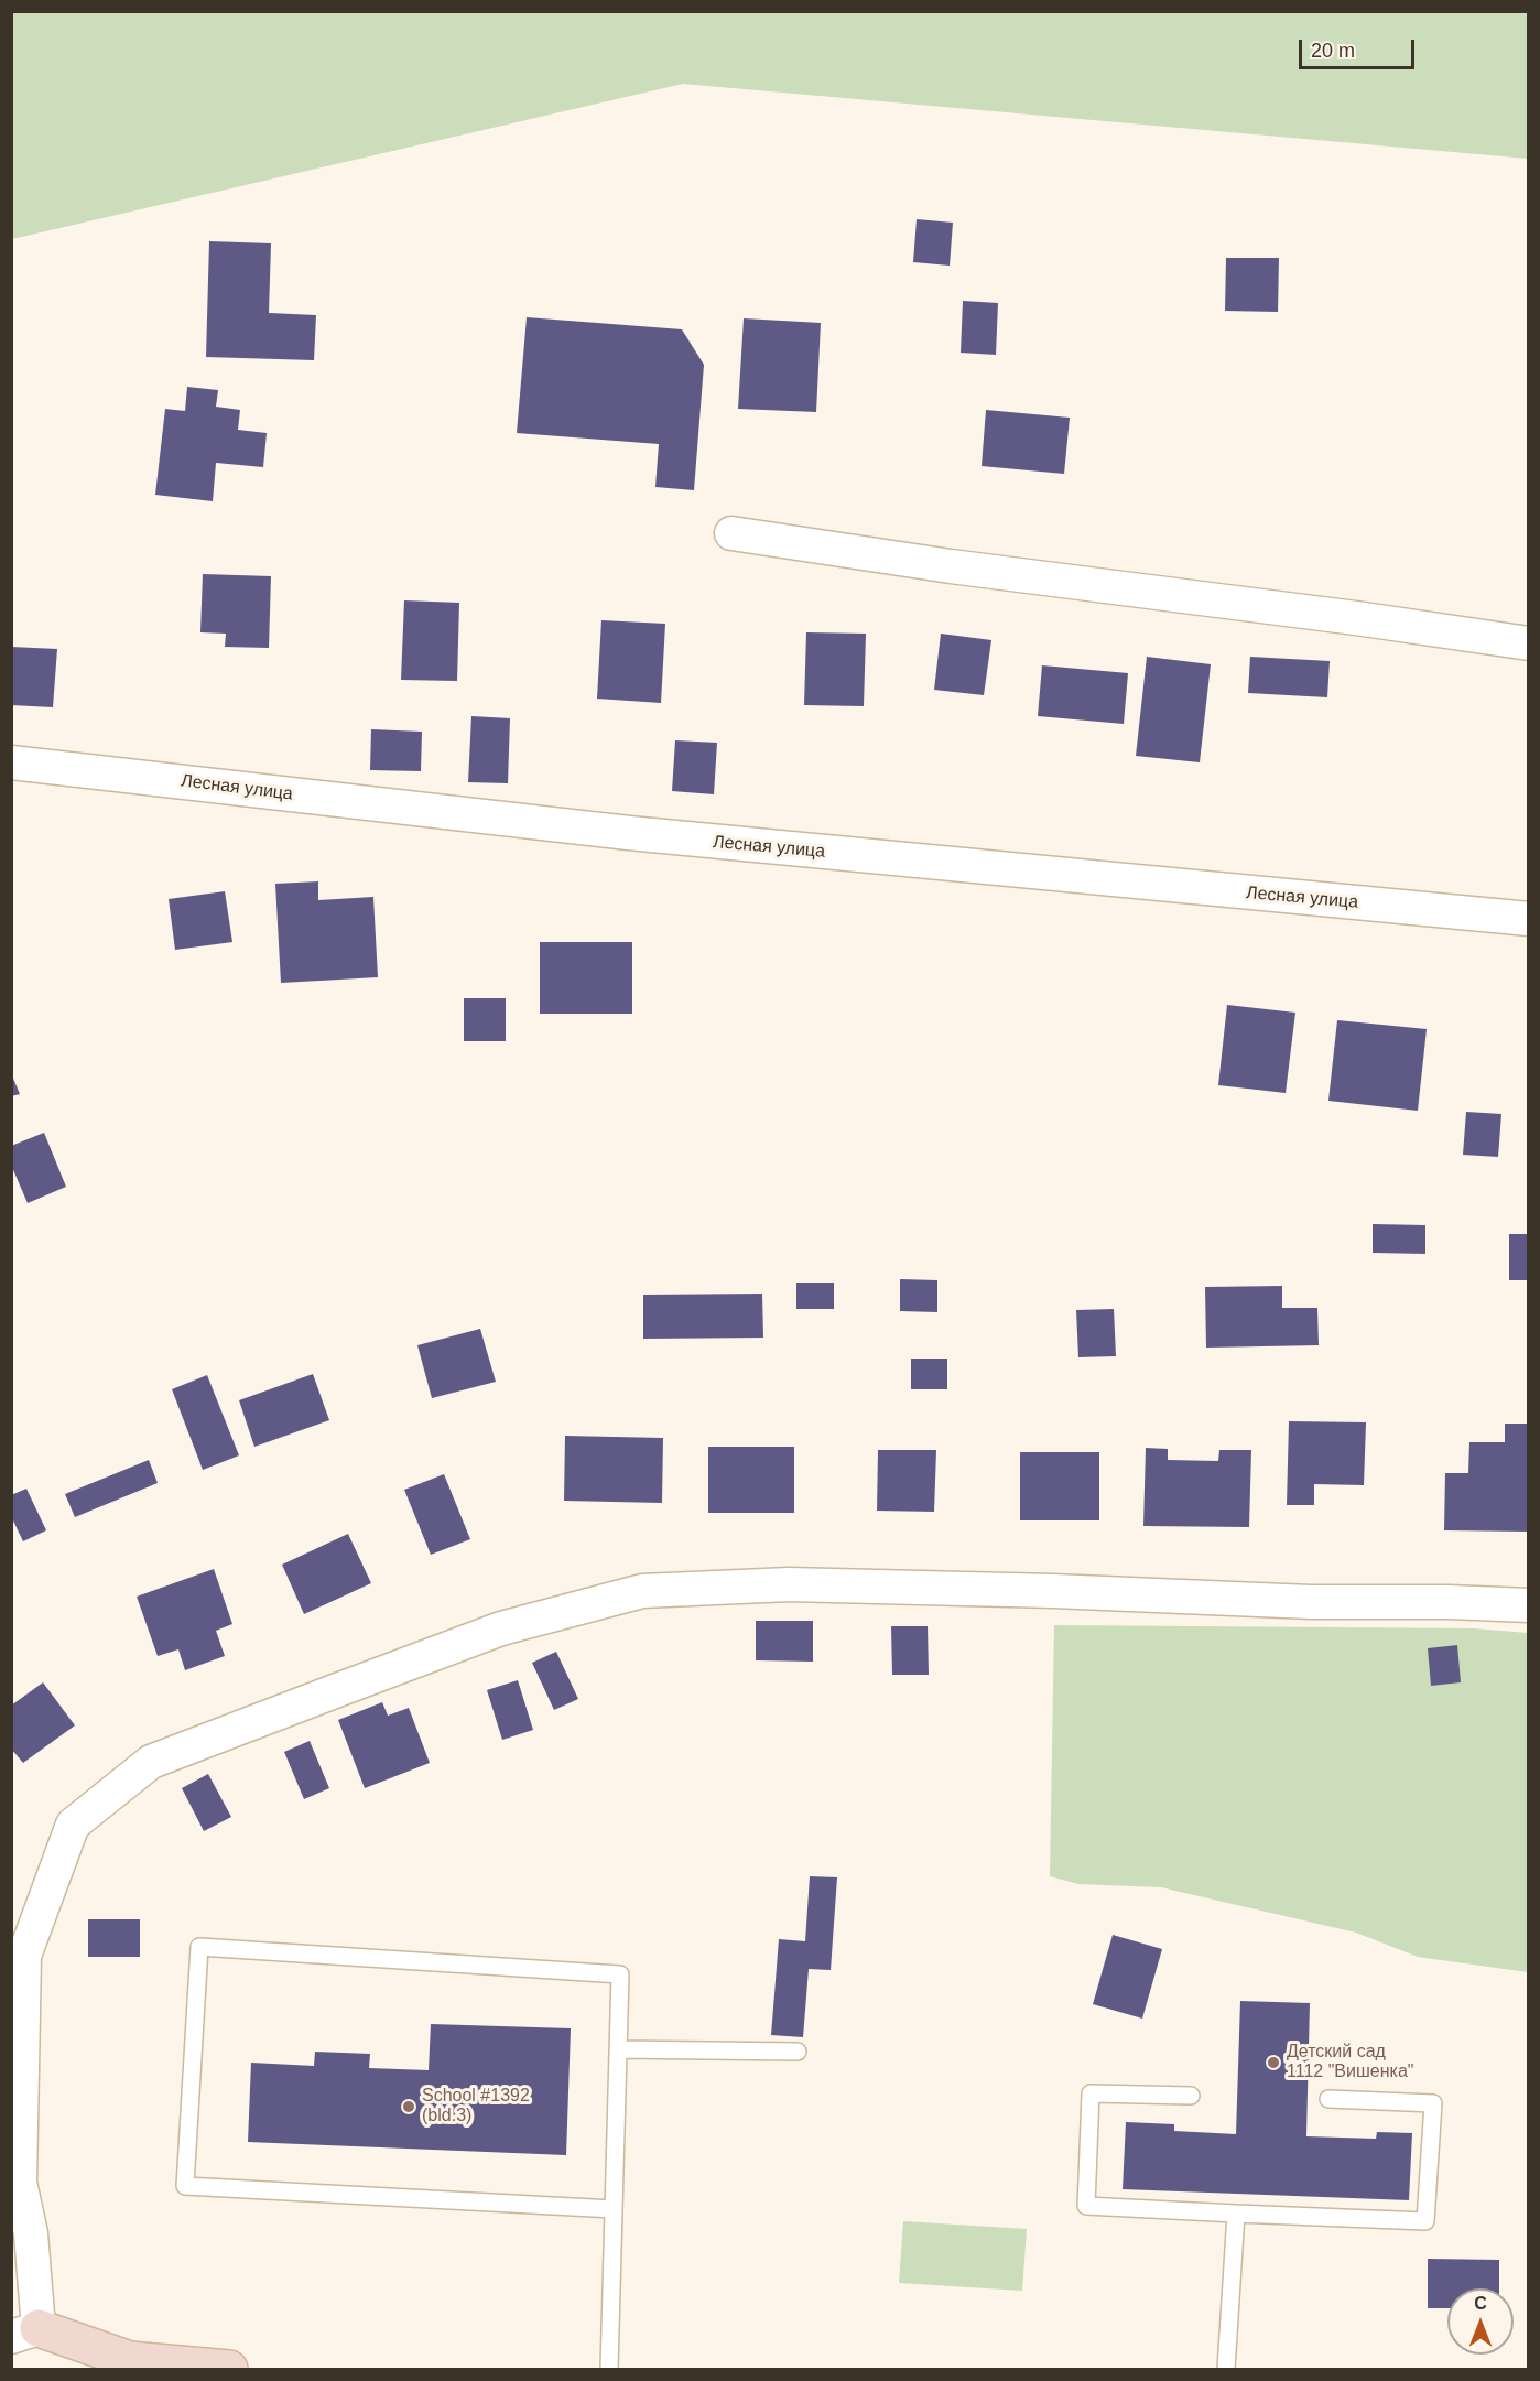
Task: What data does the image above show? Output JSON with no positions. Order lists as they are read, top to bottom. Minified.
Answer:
{"streets":{"street":["Лесная улица"]},"places":["Детский сад 1112 \"Вишенка\"","School #1392 (bld.3)"],"scale_bar":"20 m","north":"top"}
